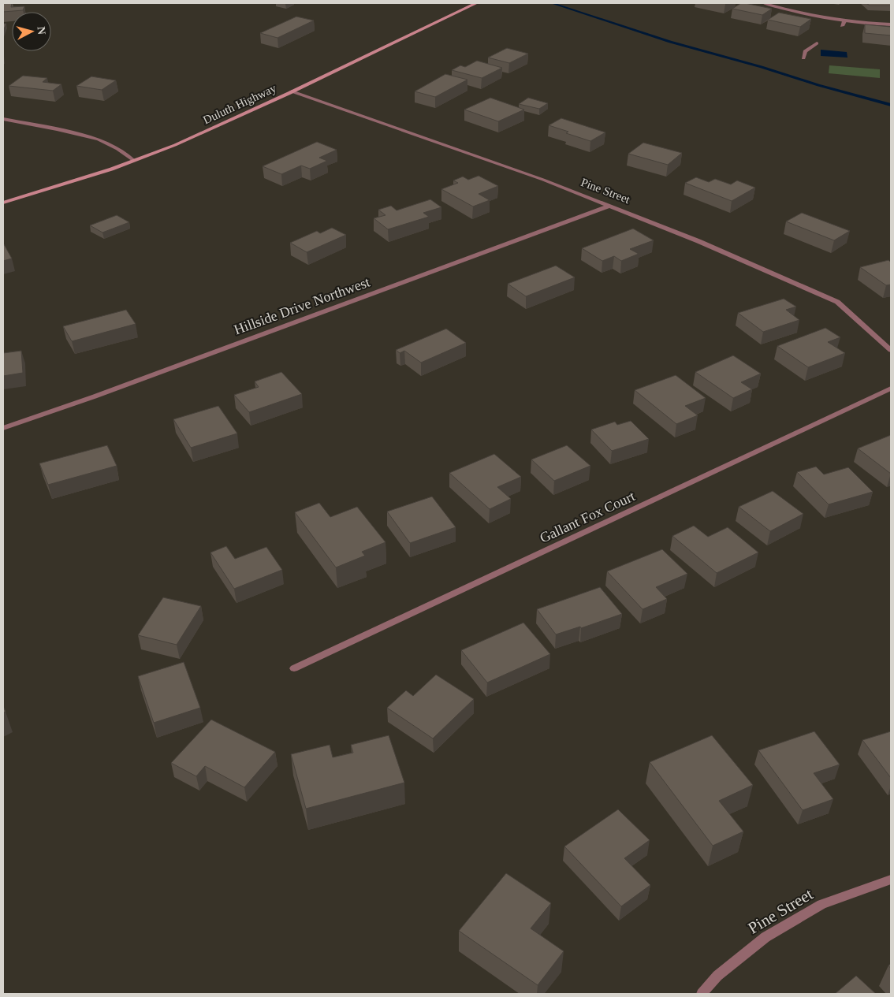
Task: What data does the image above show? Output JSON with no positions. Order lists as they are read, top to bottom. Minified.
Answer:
{"streets":{"main road":["Duluth Highway"],"street":["Pine Street","Hillside Drive Northwest","Gallant Fox Court"]},"crossings":[["Duluth Highway","Pine Street"],["Pine Street","Hillside Drive Northwest"]],"north":"right"}
